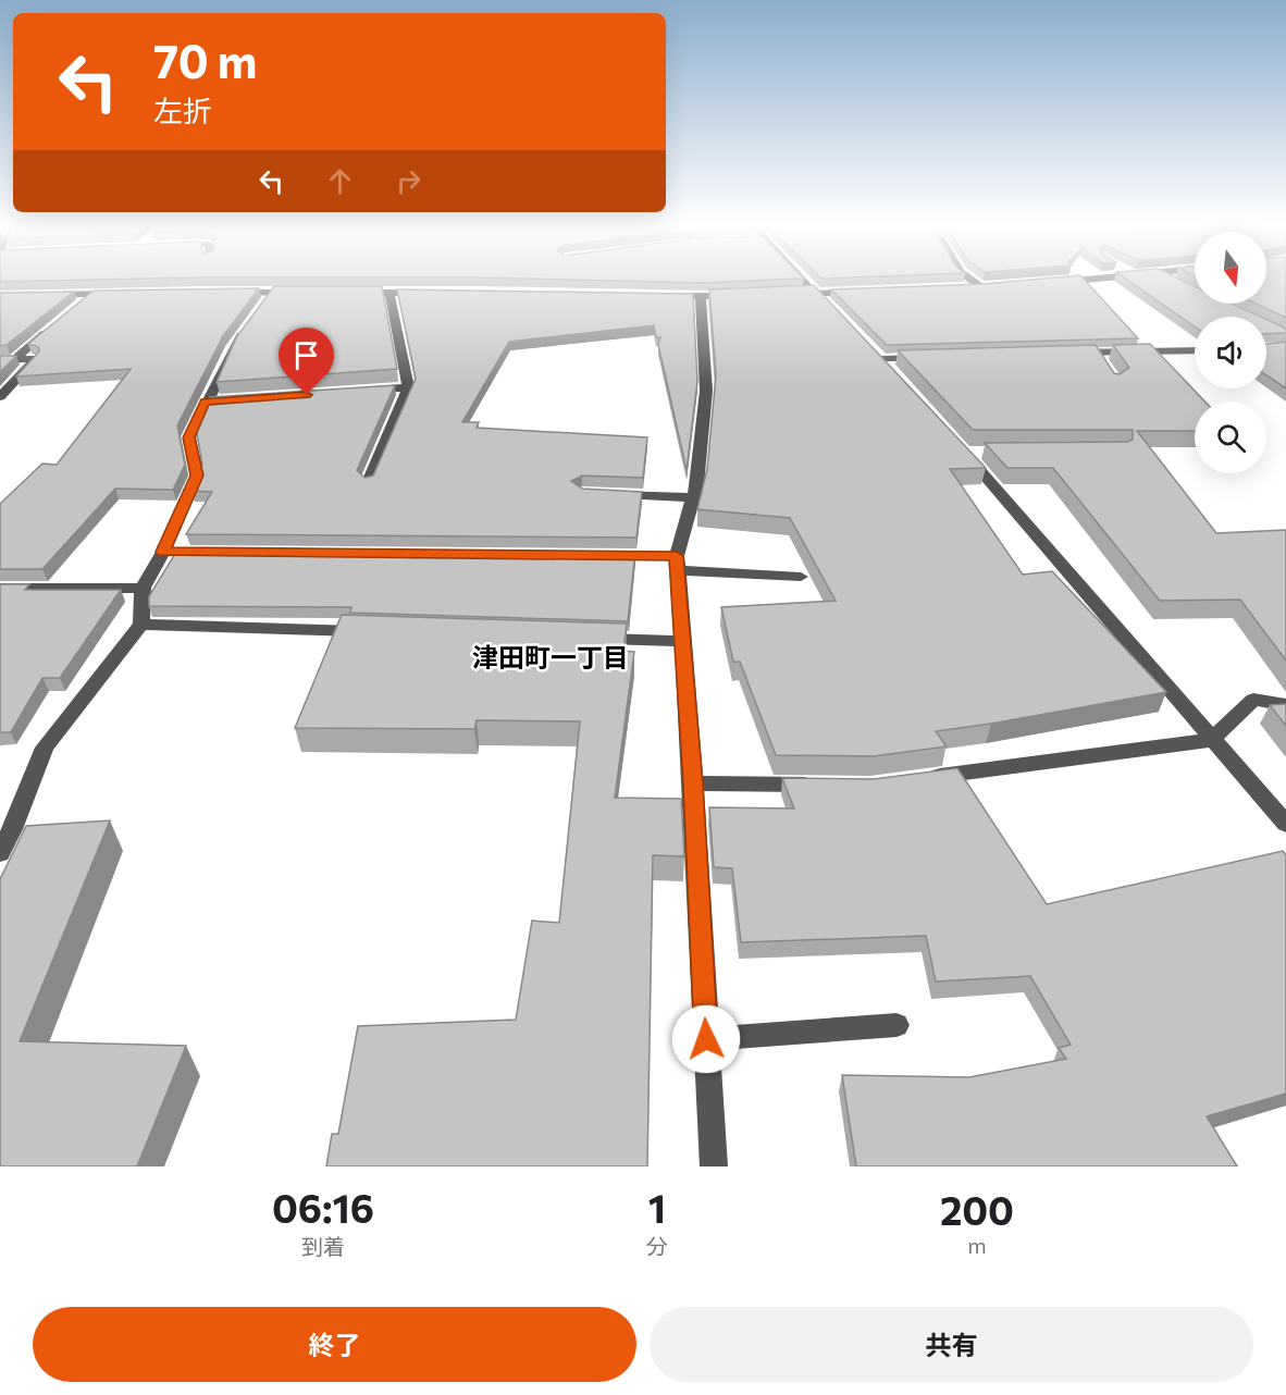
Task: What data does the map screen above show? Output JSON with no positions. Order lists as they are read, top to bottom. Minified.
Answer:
{"districts":["津田町一丁目"],"north":"bottom","page":{"turn":["70 m","左折"],"eta":["06:16","到着","1","分","200","m"],"buttons":["終了","共有"]}}
